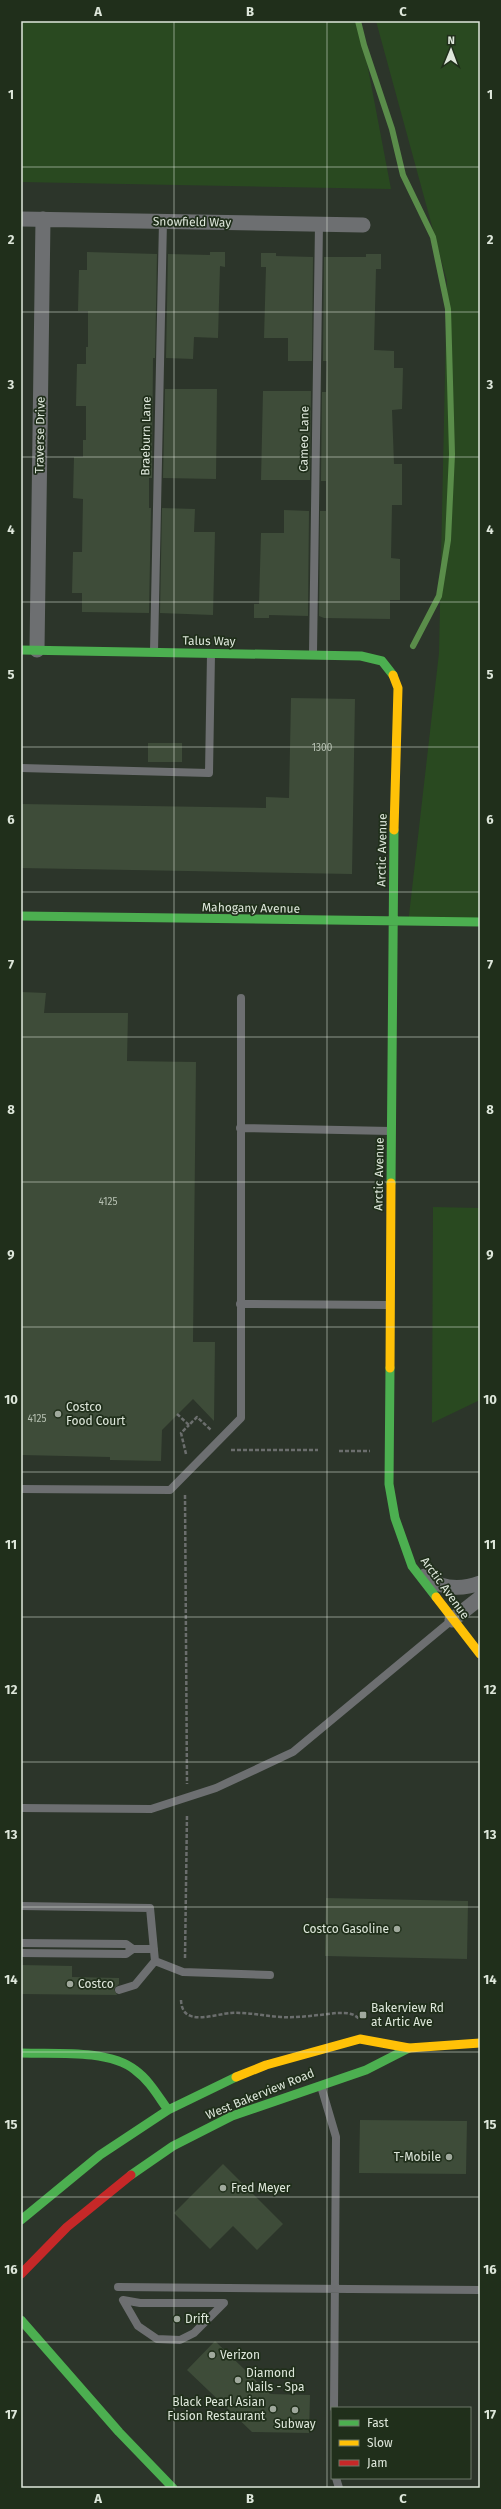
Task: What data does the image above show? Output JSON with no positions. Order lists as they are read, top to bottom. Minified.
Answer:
{"streets":{"main road":["Talus Way","Arctic Avenue","Mahogany Avenue","West Bakerview Road"],"street":["Snowfield Way","Traverse Drive"],"lane":["Braeburn Lane","Cameo Lane"]},"crossings":[["Snowfield Way","Traverse Drive"],["Snowfield Way","Braeburn Lane"],["Snowfield Way","Cameo Lane"],["Traverse Drive","Talus Way"],["Braeburn Lane","Talus Way"],["Cameo Lane","Talus Way"],["Talus Way","Arctic Avenue"],["Arctic Avenue","Mahogany Avenue"]],"places":{"other":["Costco Food Court","Costco Gasoline","Costco","T-Mobile","Fred Meyer","Drift","Verizon","Diamond Nails - Spa","Black Pearl Asian Fusion Restaurant","Subway"],"transit":["Bakerview Rd at Artic Ave"]},"house_numbers":["1300","4125","4125"],"legend":["Fast","Slow","Jam"],"north":"top","grid":{"columns":["A","B","C"],"rows":["1","2","3","4","5","6","7","8","9","10","11","12","13","14","15","16","17"]}}
